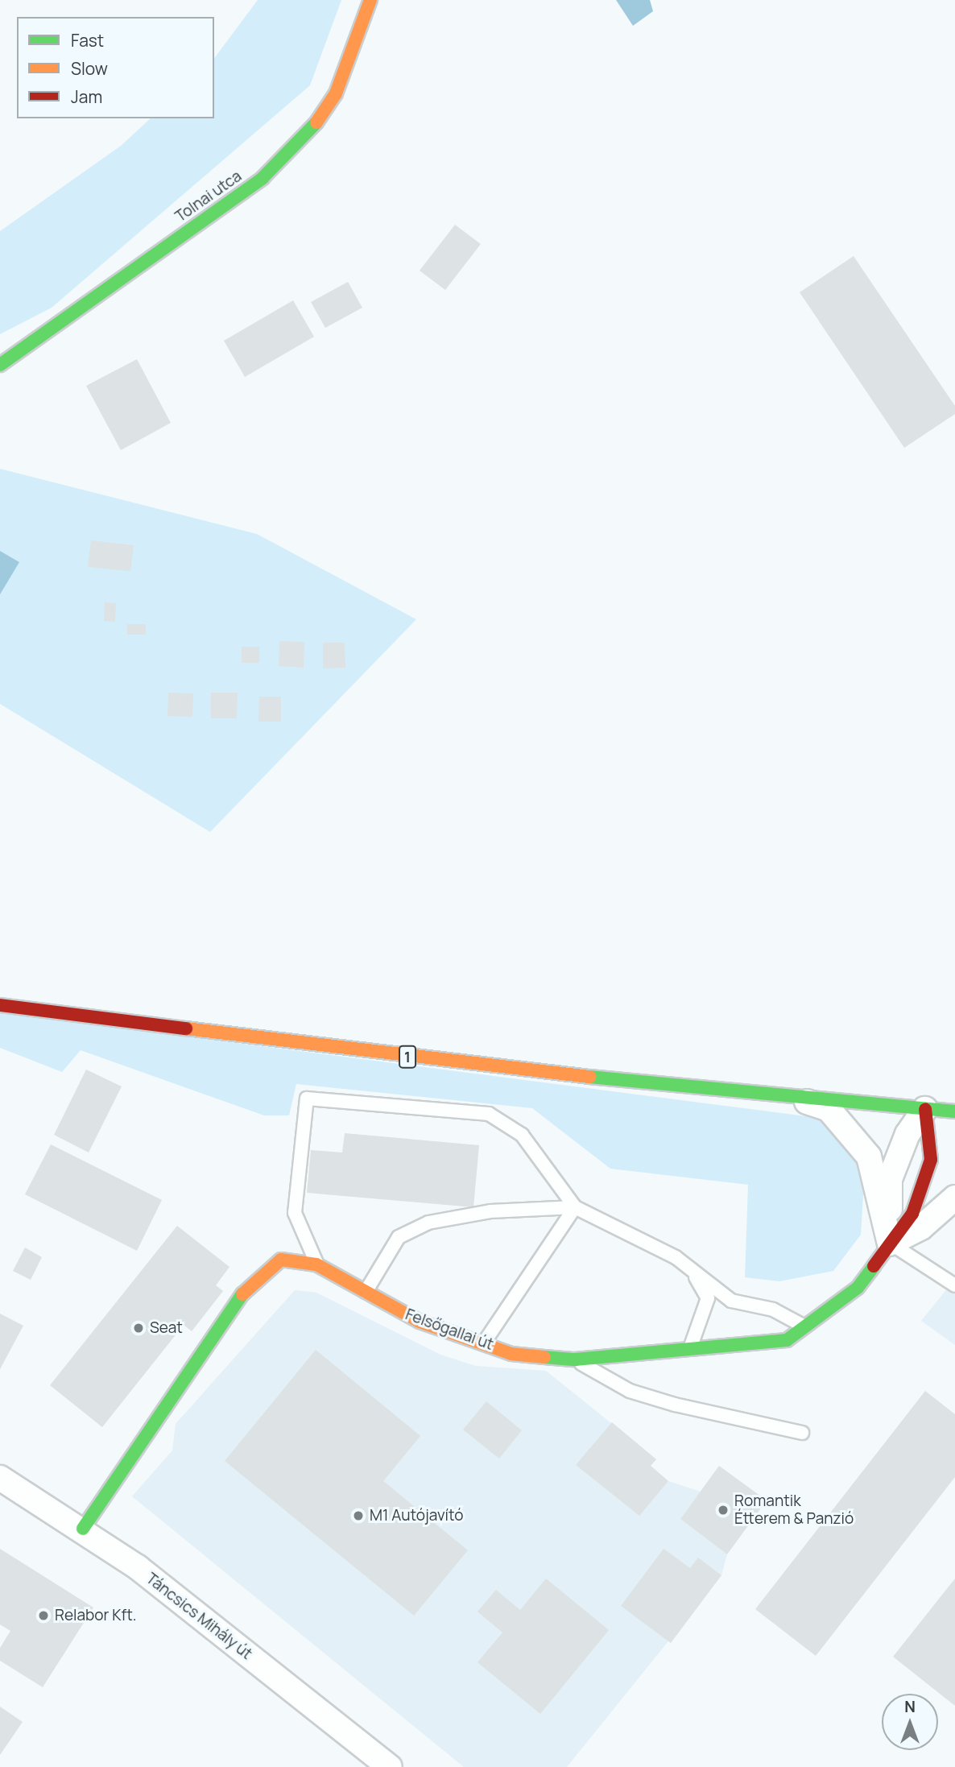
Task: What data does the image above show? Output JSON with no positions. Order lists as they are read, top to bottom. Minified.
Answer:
{"streets":{"street":["Tolnai utca","1","Felsőgallai út","Táncsics Mihály út"]},"crossings":[["1","Felsőgallai út"],["Felsőgallai út","Táncsics Mihály út"]],"places":["Seat","Romantik Étterem & Panzió","M1 Autójavító","Relabor Kft."],"legend":["Fast","Slow","Jam"],"north":"top"}
